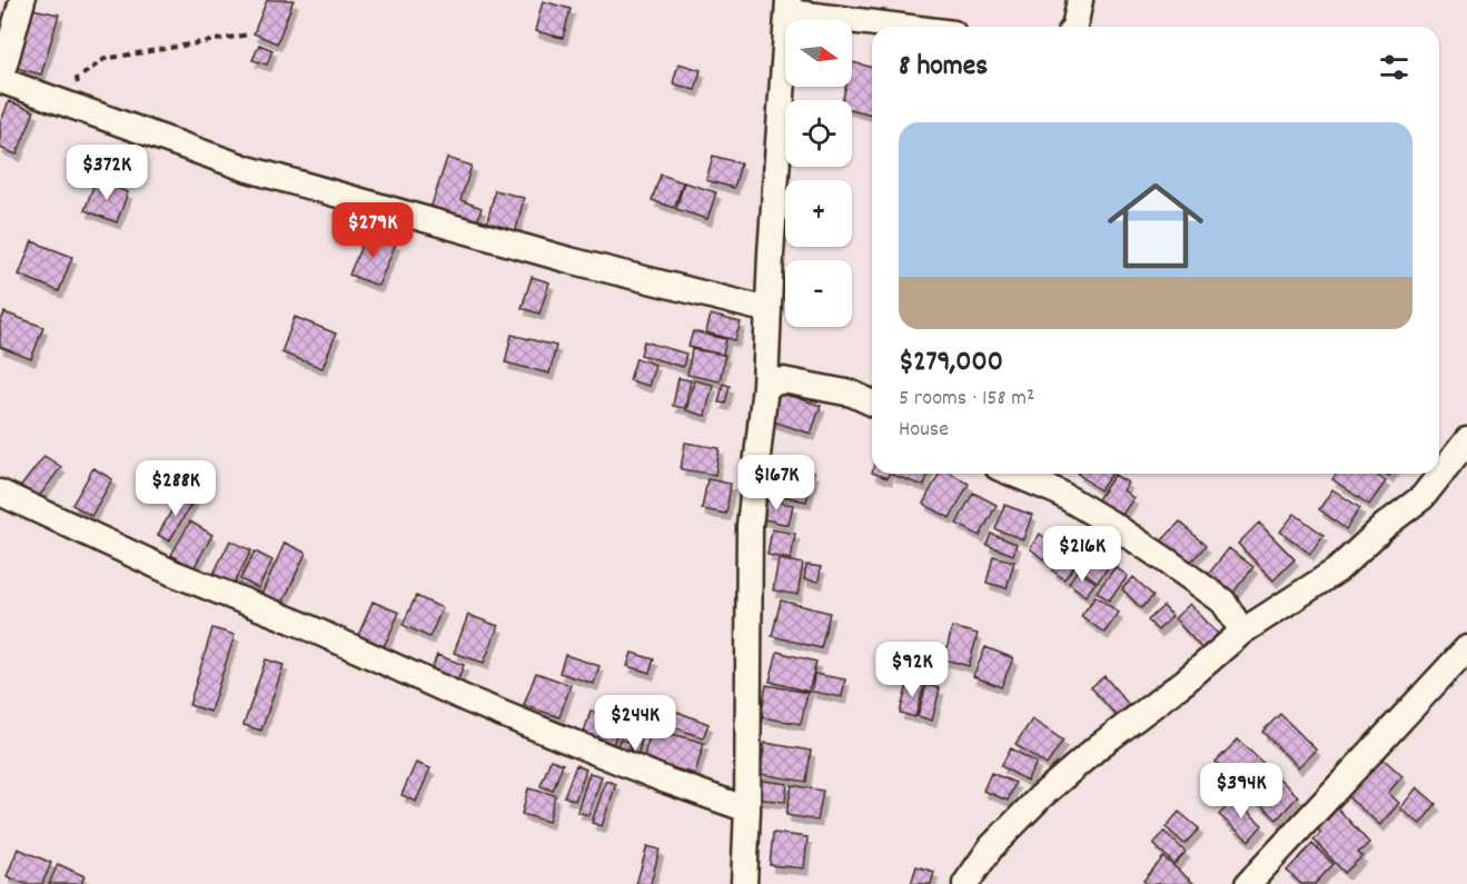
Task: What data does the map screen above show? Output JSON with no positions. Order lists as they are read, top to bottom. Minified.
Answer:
{"north":"right","page":{"map_buttons":["+","−"],"heading":"8 homes","list":[{"name":"$279,000","note":"5 rooms · 158 m² · House"}],"price":["$372K","$279K","$167K","$288K","$216K","$92K","$244K","$394K"]}}
